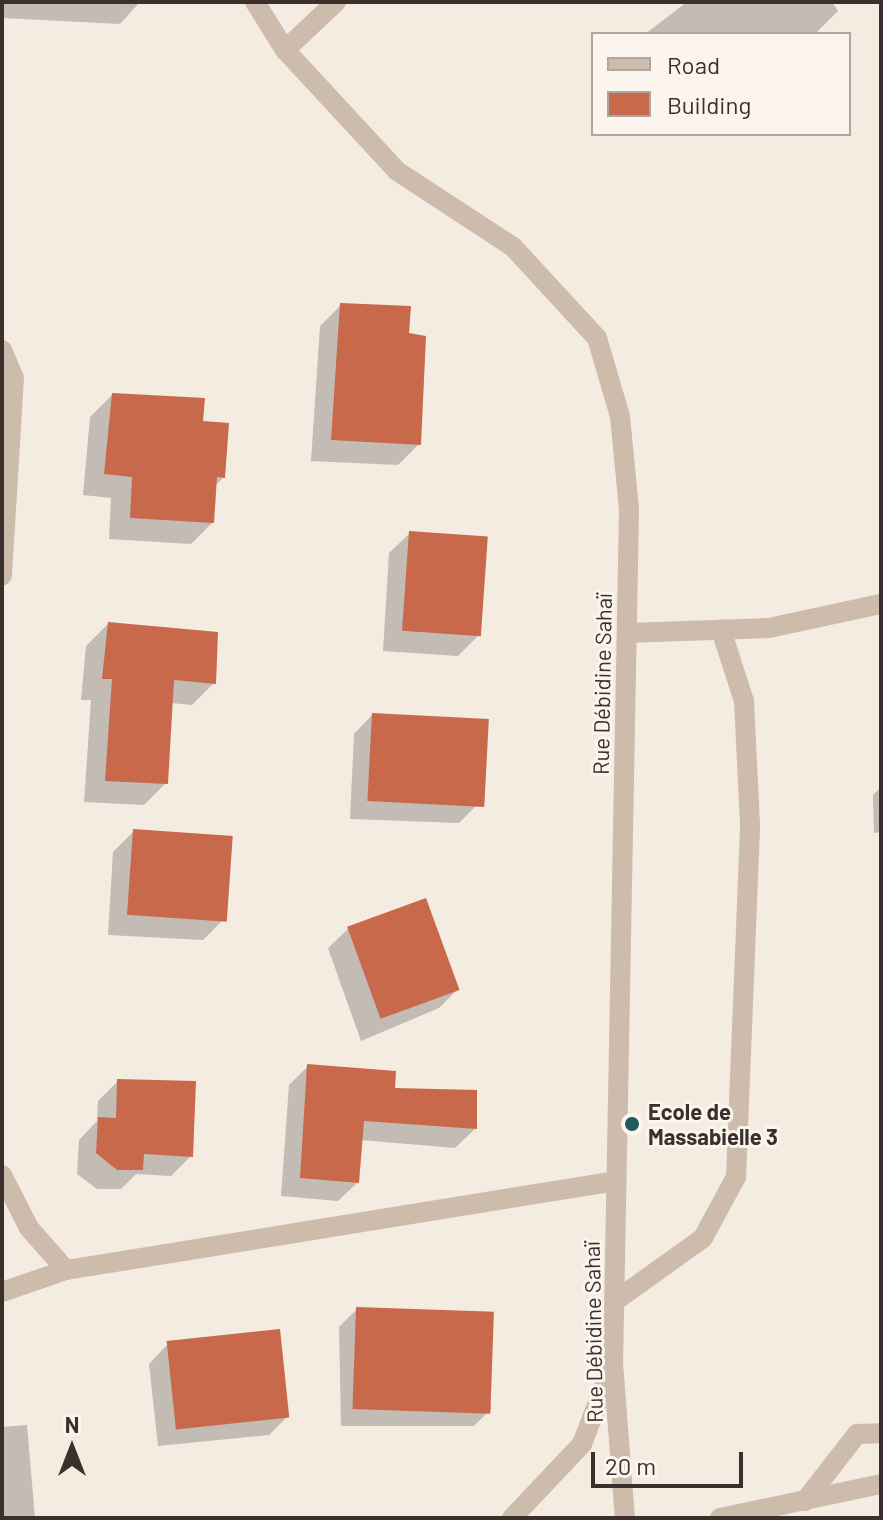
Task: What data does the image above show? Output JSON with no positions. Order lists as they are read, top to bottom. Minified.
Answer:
{"streets":{"street":["Rue Débidine Sahaï"]},"places":["Ecole de Massabielle 3"],"legend":["Road","Building"],"scale_bar":"20 m","north":"top"}
